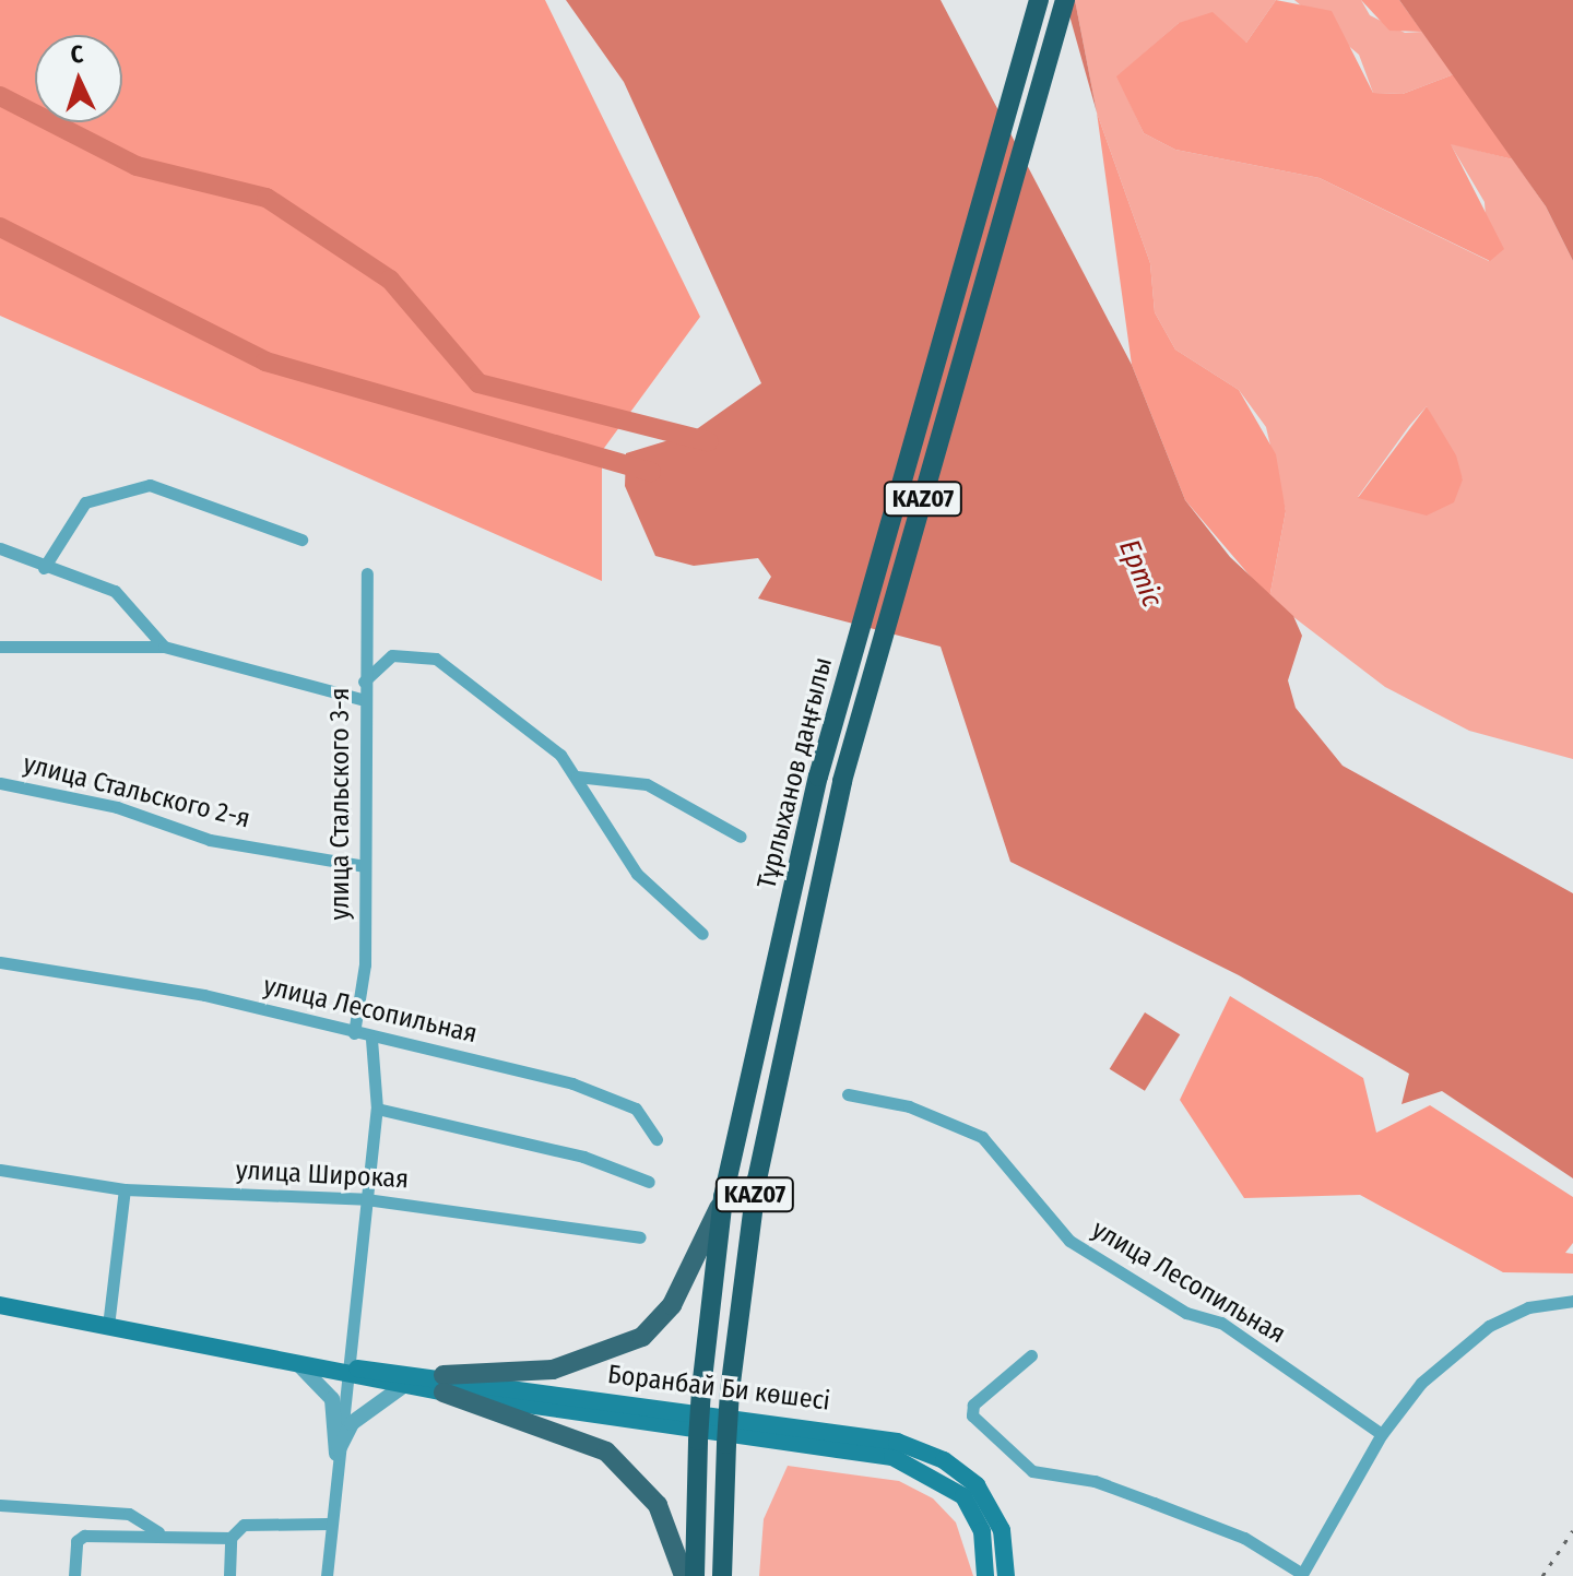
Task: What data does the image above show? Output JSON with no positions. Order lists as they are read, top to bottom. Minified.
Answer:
{"streets":{"highway":["KAZ07","Тұрлыханов даңғылы"],"main road":["Боранбай Би көшесі"],"street":["улица Стальского 2-я","улица Стальского 3-я","улица Лесопильная","улица Широкая"]},"crossings":[["улица Стальского 2-я","улица Стальского 3-я"],["улица Стальского 3-я","улица Лесопильная"]],"water":["Ертіс"],"north":"top"}
